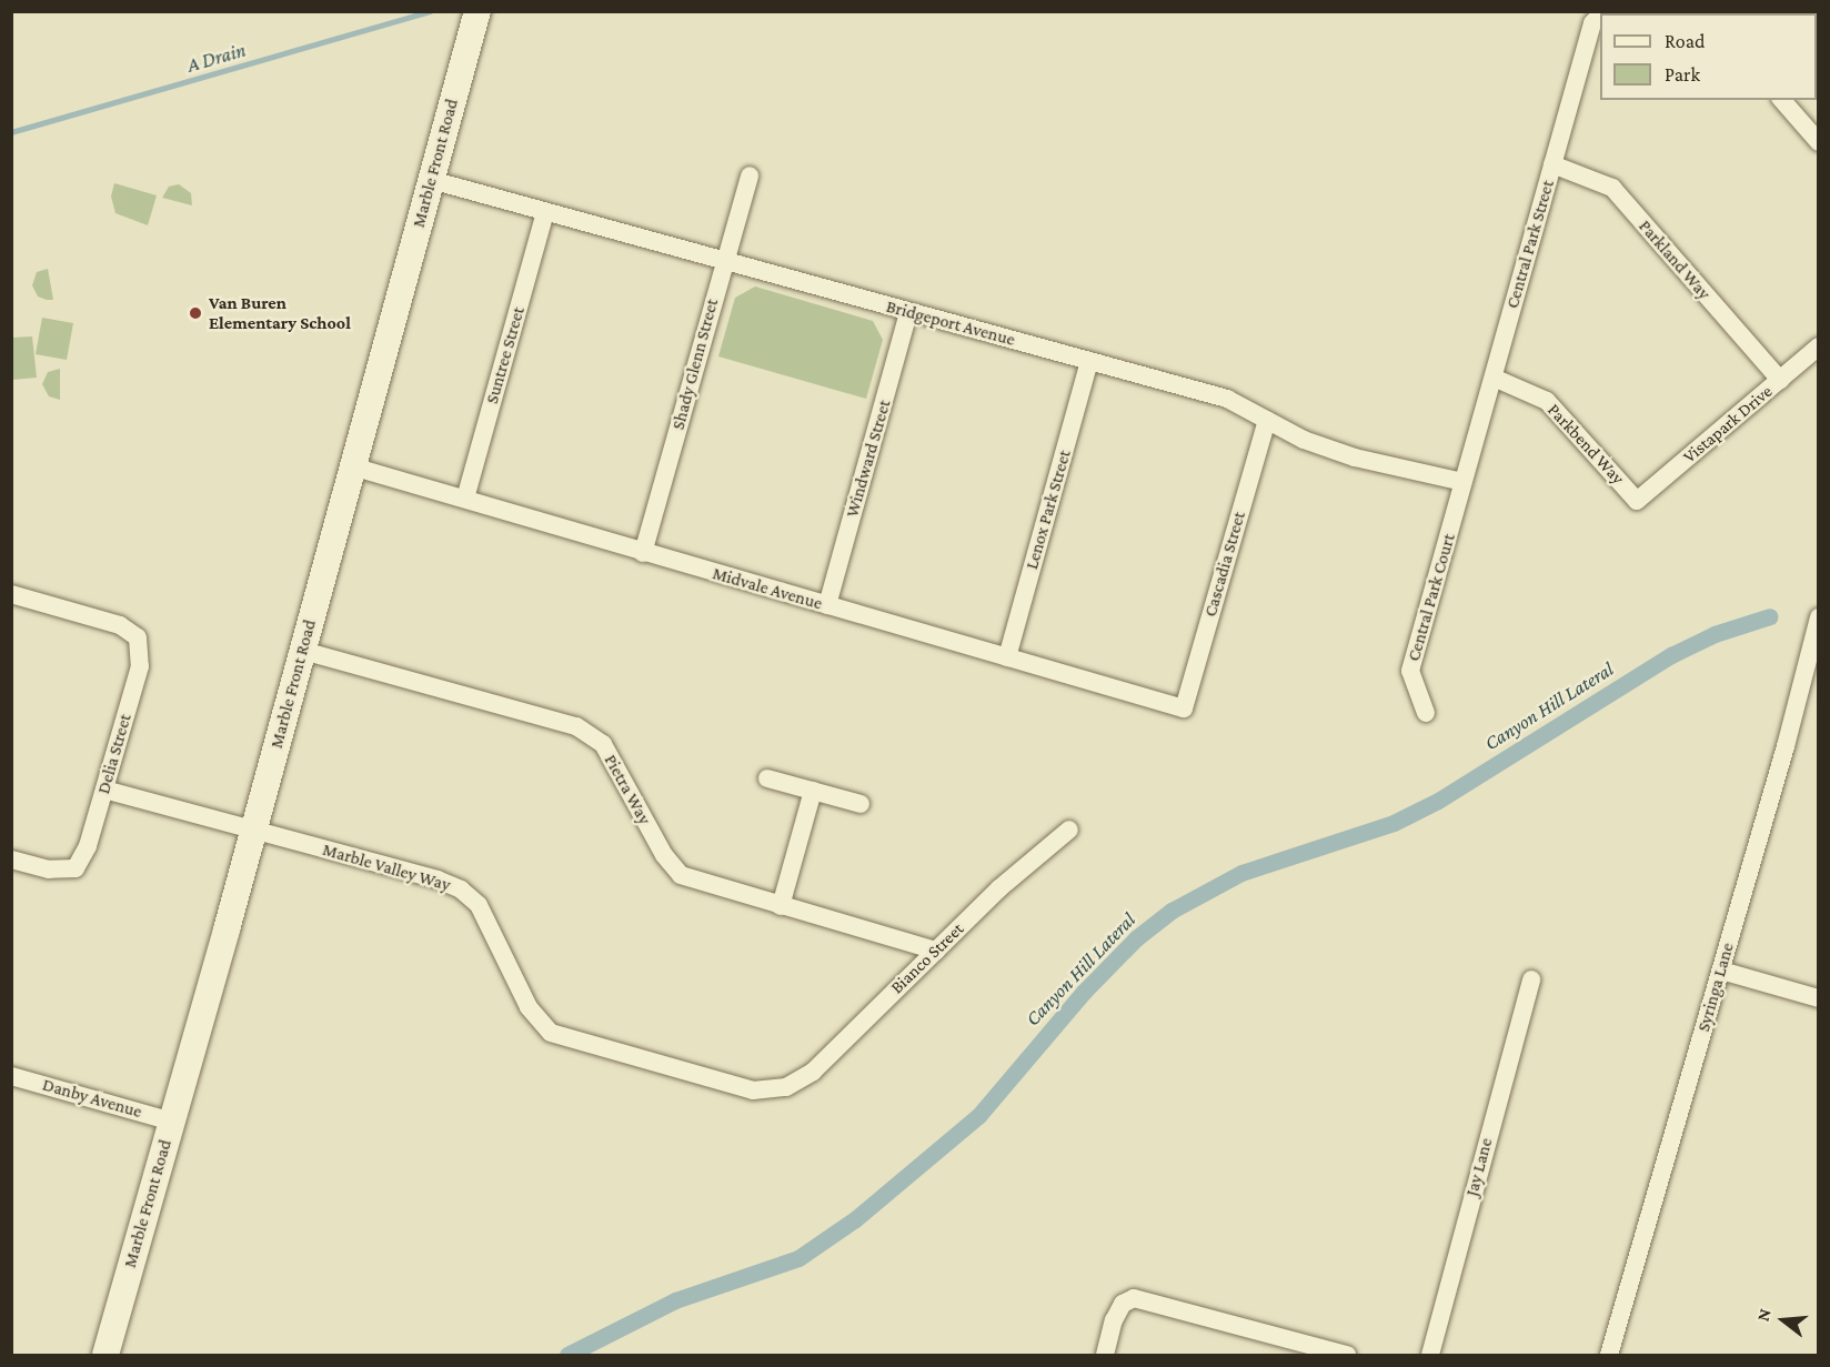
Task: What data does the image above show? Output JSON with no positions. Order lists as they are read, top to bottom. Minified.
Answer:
{"streets":{"street":["Marble Front Road","Central Park Street","Parkland Way","Bridgeport Avenue","Suntree Street","Shady Glenn Street","Vistapark Drive","Parkbend Way","Windward Street","Lenox Park Street","Cascadia Street","Midvale Avenue","Central Park Court","Delia Street","Pietra Way","Marble Valley Way","Bianco Street","Syringa Lane","Danby Avenue","Jay Lane"]},"crossings":[["Marble Front Road","Bridgeport Avenue"],["Marble Front Road","Midvale Avenue"],["Marble Front Road","Pietra Way"],["Marble Front Road","Marble Valley Way"],["Marble Front Road","Danby Avenue"],["Central Park Street","Parkland Way"],["Central Park Street","Bridgeport Avenue"],["Central Park Street","Parkbend Way"],["Central Park Street","Central Park Court"],["Parkland Way","Vistapark Drive"],["Bridgeport Avenue","Suntree Street"],["Bridgeport Avenue","Shady Glenn Street"],["Bridgeport Avenue","Windward Street"],["Bridgeport Avenue","Lenox Park Street"],["Bridgeport Avenue","Cascadia Street"],["Bridgeport Avenue","Central Park Court"],["Suntree Street","Midvale Avenue"],["Shady Glenn Street","Midvale Avenue"],["Vistapark Drive","Parkbend Way"],["Windward Street","Midvale Avenue"],["Lenox Park Street","Midvale Avenue"],["Cascadia Street","Midvale Avenue"],["Delia Street","Marble Valley Way"],["Pietra Way","Bianco Street"],["Marble Valley Way","Bianco Street"]],"water":["A Drain","Canyon Hill Lateral"],"places":["Van Buren Elementary School"],"legend":["Road","Park"],"north":"left"}
